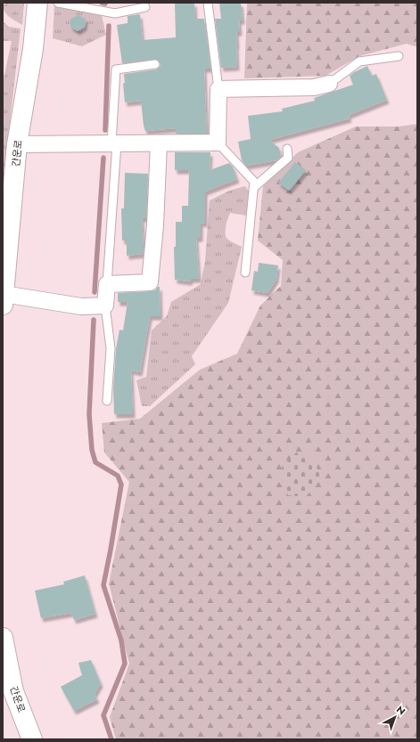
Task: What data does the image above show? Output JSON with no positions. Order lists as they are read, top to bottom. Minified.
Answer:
{"streets":{"street":["간운로"]},"north":"top right"}
